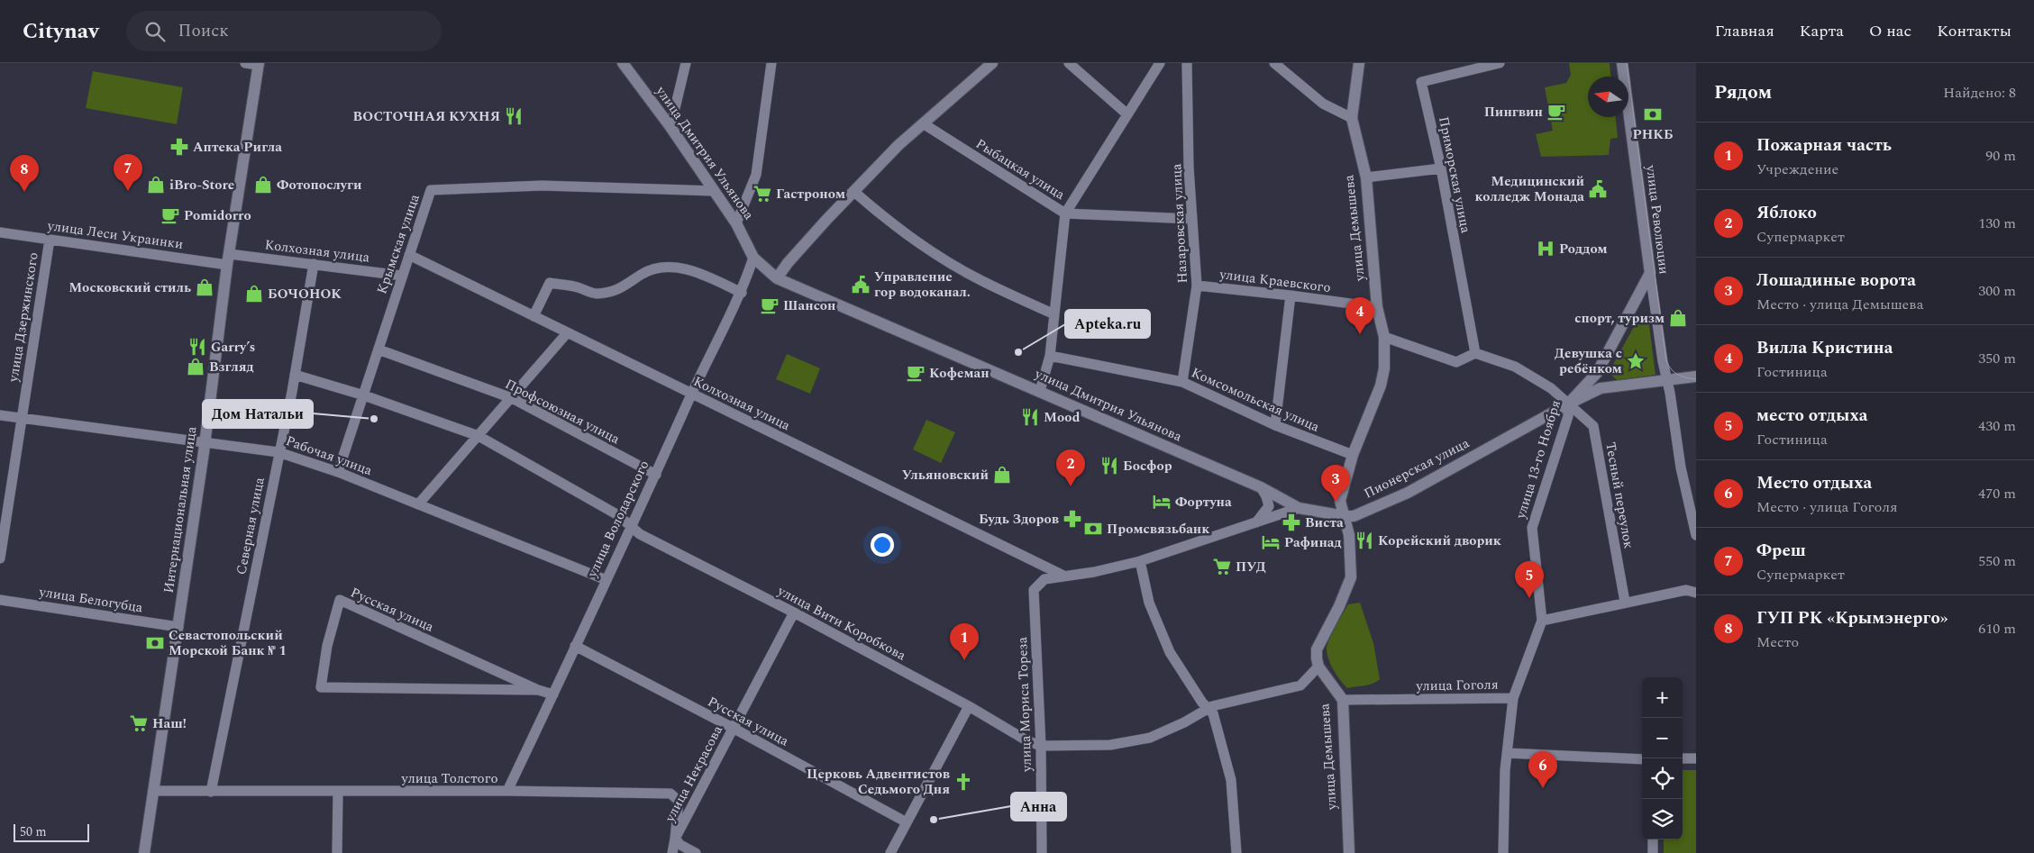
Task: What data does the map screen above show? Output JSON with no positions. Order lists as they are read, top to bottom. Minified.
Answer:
{"streets":{"street":["улица Дмитрия Ульянова","Рыбацкая улица","Приморская улица","улица Революции","Назаровская улица","улица Демышева","улица Леси Украинки","Крымская улица","Колхозная улица","улица Краевского","улица Дзержинского","Комсомольская улица","Профсоюзная улица","Рабочая улица","улица 13-го Ноября","Пионерская улица","Тесный переулок","Интернациональная улица","улица Володарского","Северная улица","улица Белогубца","Русская улица","улица Вити Коробкова","улица Гоголя","улица Мориса Тореза","улица Некрасова","улица Толстого"]},"crossings":[["улица Дмитрия Ульянова","Крымская улица"],["улица Дмитрия Ульянова","Пионерская улица"],["улица Дмитрия Ульянова","улица Володарского"],["Рыбацкая улица","Назаровская улица"],["улица Революции","улица 13-го Ноября"],["улица Революции","Пионерская улица"],["Назаровская улица","улица Краевского"],["Назаровская улица","Комсомольская улица"],["улица Демышева","улица Краевского"],["улица Демышева","Комсомольская улица"],["улица Демышева","Пионерская улица"],["улица Демышева","улица Вити Коробкова"],["улица Демышева","улица Гоголя"],["улица Леси Украинки","улица Дзержинского"],["улица Леси Украинки","Интернациональная улица"],["Крымская улица","Колхозная улица"],["Крымская улица","Профсоюзная улица"],["Крымская улица","Рабочая улица"],["Крымская улица","улица Вити Коробкова"],["Колхозная улица","Пионерская улица"],["Колхозная улица","Интернациональная улица"],["Колхозная улица","улица Володарского"],["Колхозная улица","Северная улица"],["Колхозная улица","улица Мориса Тореза"],["улица Дзержинского","Рабочая улица"],["Профсоюзная улица","улица Володарского"],["Рабочая улица","Интернациональная улица"],["Рабочая улица","улица Володарского"],["Рабочая улица","Северная улица"],["улица 13-го Ноября","Пионерская улица"],["улица 13-го Ноября","Тесный переулок"],["улица 13-го Ноября","улица Гоголя"],["Пионерская улица","Тесный переулок"],["Пионерская улица","улица Мориса Тореза"],["Интернациональная улица","улица Белогубца"],["Интернациональная улица","улица Толстого"],["улица Володарского","Русская улица"],["улица Володарского","улица Вити Коробкова"],["улица Володарского","улица Толстого"],["Северная улица","улица Вити Коробкова"],["Северная улица","улица Толстого"],["Русская улица","улица Некрасова"],["улица Вити Коробкова","улица Мориса Тореза"],["улица Вити Коробкова","улица Некрасова"],["улица Некрасова","улица Толстого"]],"places":{"cafe":["Пингвин","Pomidorro","Шансон","Кофеман"],"bank":["РНКБ","Промсвязьбанк","Севастопольский Морской Банк № 1"],"restaurant":["ВОСТОЧНАЯ КУХНЯ","Garry’s","Mood","Босфор","Корейский дворик"],"pharmacy":["Аптека Ригла","Будь Здоров","Виста"],"shop":["iBro-Store","Фотопослуги","Московский стиль","БОЧОНОК","спорт, туризм","Взгляд","Ульяновский"],"public building":["Медицинский колледж Монада","Управление гор водоканал."],"supermarket":["Гастроном","ПУД","Наш!"],"hospital":["Роддом"],"other":["Apteka.ru","Дом Натальи","Анна"],"place":["Девушка с ребёнком"],"hotel":["Фортуна","Рафинад"],"church":["Церковь Адвентистов Седьмого Дня"]},"scale_bar":"50 m","north":"left","page":{"header":"Citynav","search":"Поиск","nav":["Главная","Карта","О нас","Контакты"],"heading":["Рядом","Найдено: 8"],"list":[{"mark":"1","name":"Пожарная часть","note":"Учреждение","value":"90 m"},{"mark":"2","name":"Яблоко","note":"Супермаркет","value":"130 m"},{"mark":"3","name":"Лошадиные ворота","note":"Место · улица Демышева","value":"300 m"},{"mark":"4","name":"Вилла Кристина","note":"Гостиница","value":"350 m"},{"mark":"5","name":"место отдыха","note":"Гостиница","value":"430 m"},{"mark":"6","name":"Место отдыха","note":"Место · улица Гоголя","value":"470 m"},{"mark":"7","name":"Фреш","note":"Супермаркет","value":"550 m"},{"mark":"8","name":"ГУП РК «Крымэнерго»","note":"Место","value":"610 m"}],"pins":["7","8","4","2","3","5","1","6"],"map_buttons":["+","−"],"scale":"50 m"}}
